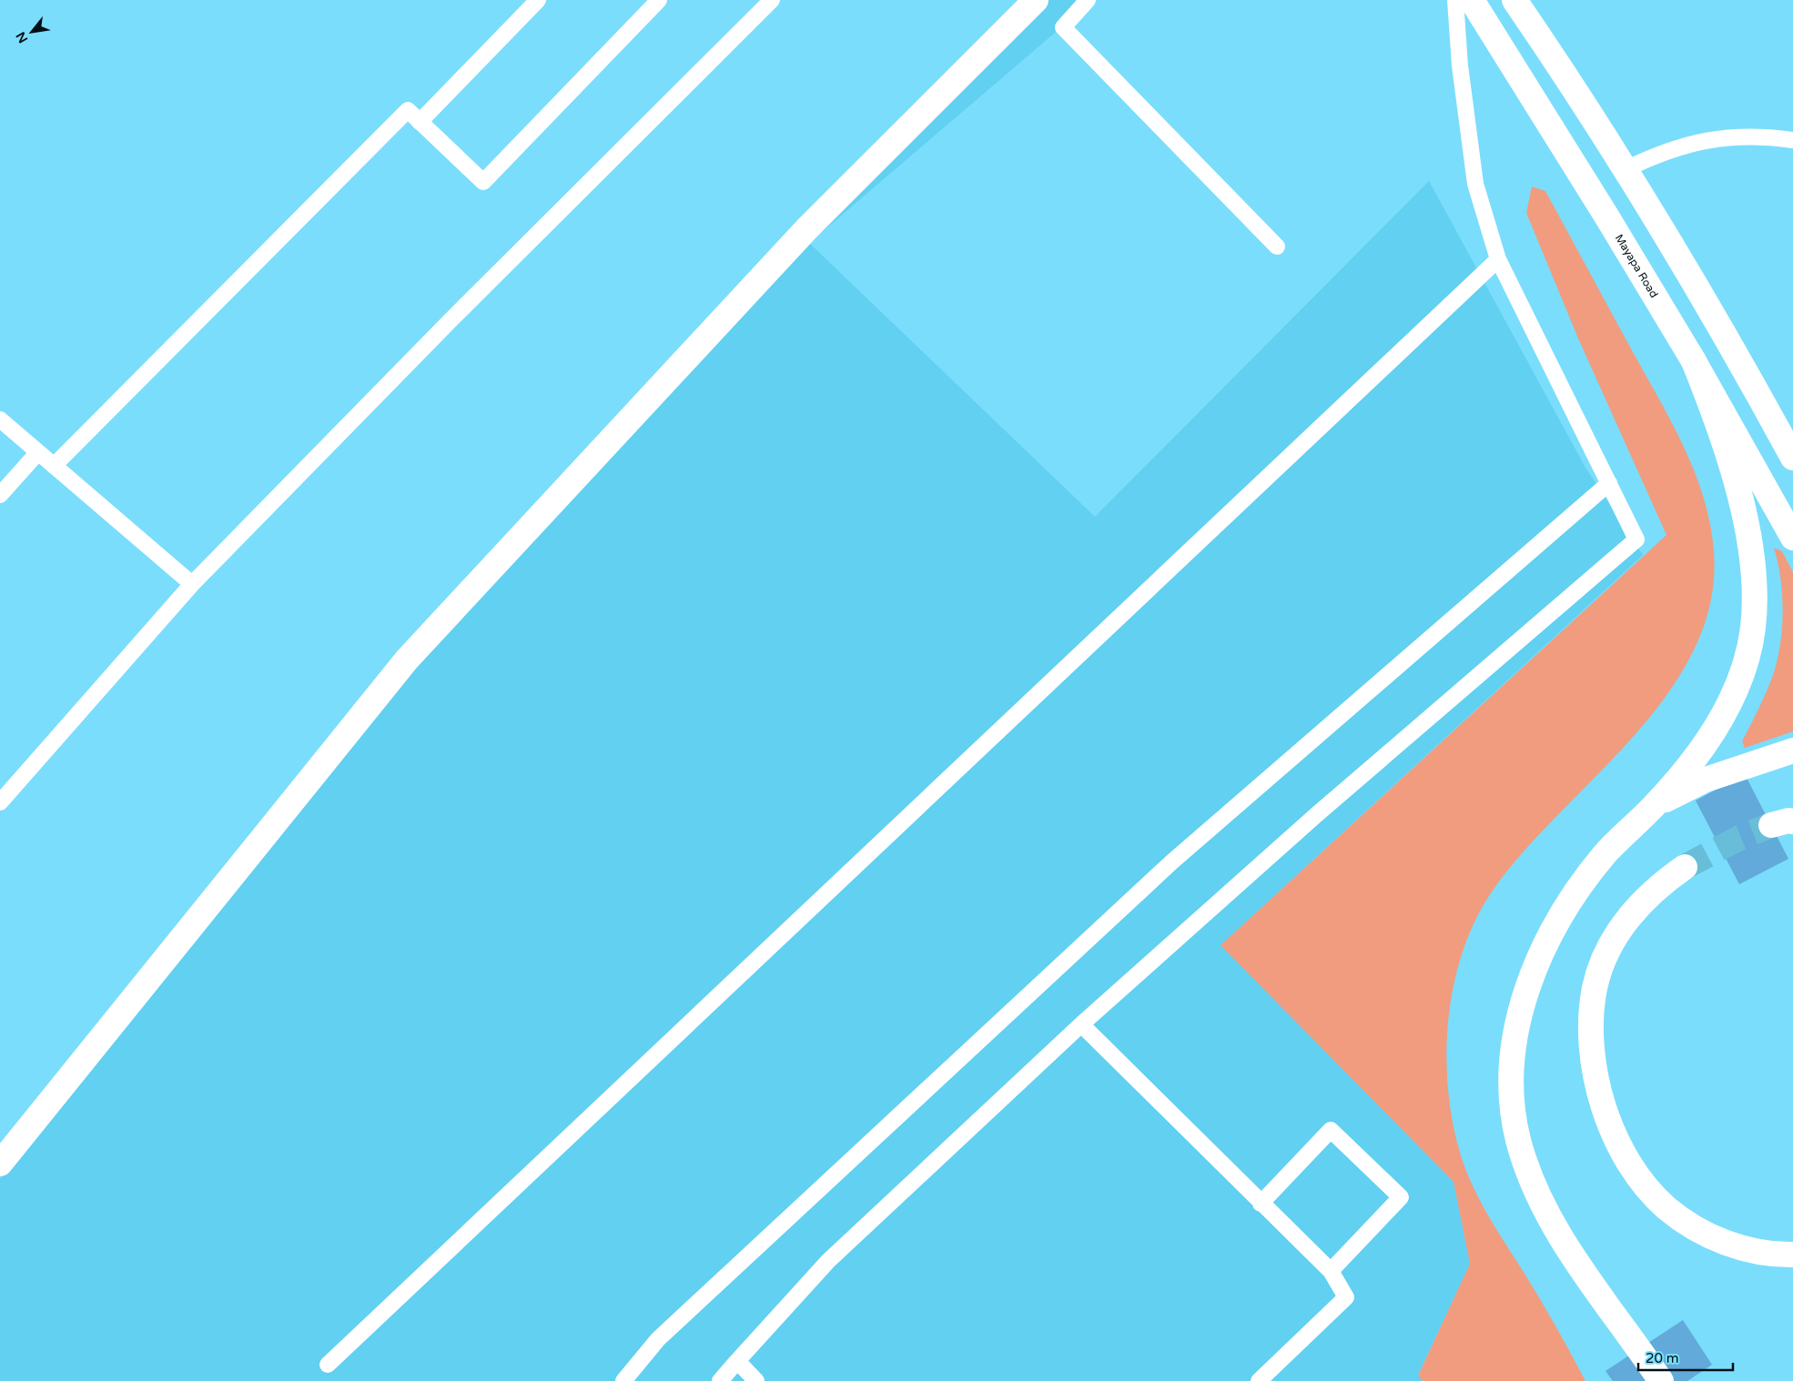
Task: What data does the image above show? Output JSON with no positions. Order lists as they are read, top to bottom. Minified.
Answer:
{"streets":{"main road":["Mayapa Road"]},"scale_bar":"20 m","north":"bottom left"}
